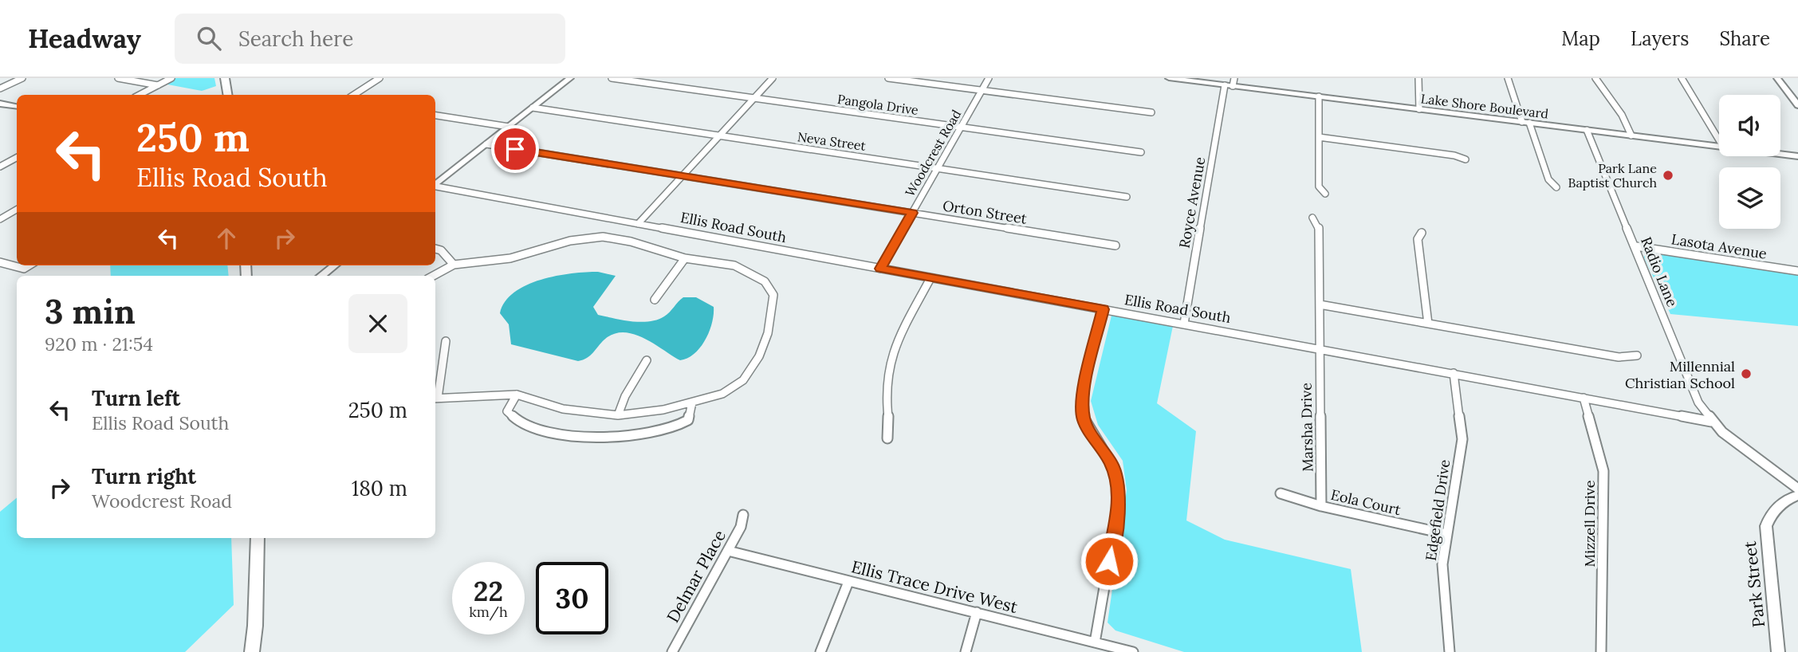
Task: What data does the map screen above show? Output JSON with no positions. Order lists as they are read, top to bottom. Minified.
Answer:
{"streets":{"street":["Pangola Drive","Lake Shore Boulevard","Neva Street","Woodcrest Road","Royce Avenue","Orton Street","Ellis Road South","Lasota Avenue","Radio Lane","Marsha Drive","Eola Court","Edgefield Drive","Mizzell Drive","Delmar Place","Park Street","Ellis Trace Drive West"]},"crossings":[["Pangola Drive","Woodcrest Road"],["Lake Shore Boulevard","Royce Avenue"],["Lake Shore Boulevard","Radio Lane"],["Neva Street","Woodcrest Road"],["Woodcrest Road","Orton Street"],["Woodcrest Road","Ellis Road South"],["Royce Avenue","Ellis Road South"],["Ellis Road South","Radio Lane"],["Ellis Road South","Marsha Drive"],["Ellis Road South","Edgefield Drive"],["Ellis Road South","Mizzell Drive"],["Lasota Avenue","Radio Lane"],["Marsha Drive","Eola Court"],["Eola Court","Edgefield Drive"],["Delmar Place","Ellis Trace Drive West"]],"places":["Park Lane Baptist Church","Millennial Christian School"],"page":{"header":"Headway","search":"Search here","nav":["Map","Layers","Share"],"turn":["250 m","Ellis Road South"],"heading":["3 min","920 m · 21:54"],"list":[{"name":"Turn left","note":"Ellis Road South","value":"250 m"},{"name":"Turn right","note":"Woodcrest Road","value":"180 m"}],"speed":"22 km/h","limit":"30"}}
